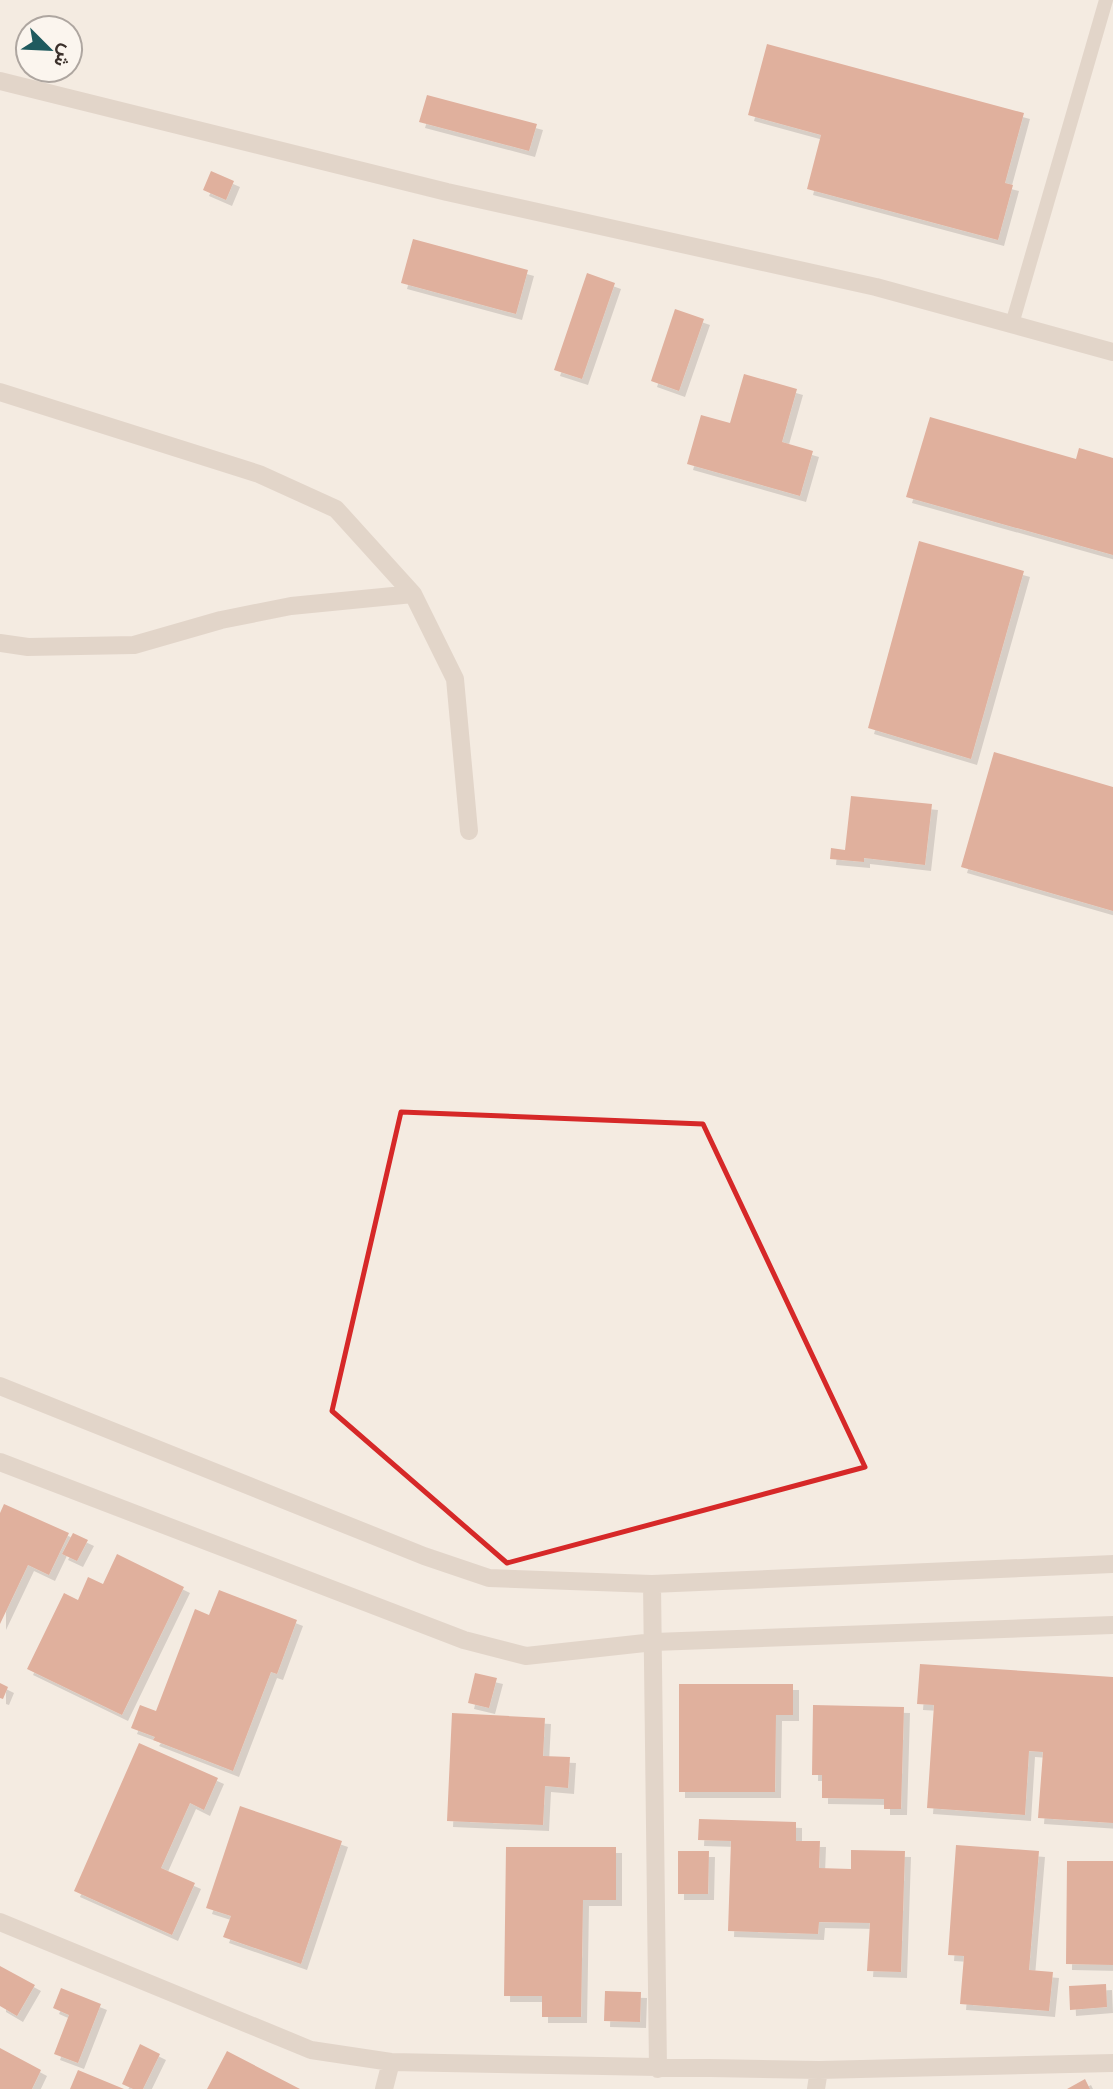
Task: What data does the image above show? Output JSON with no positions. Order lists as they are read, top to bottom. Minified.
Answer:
{"north":"bottom right"}
